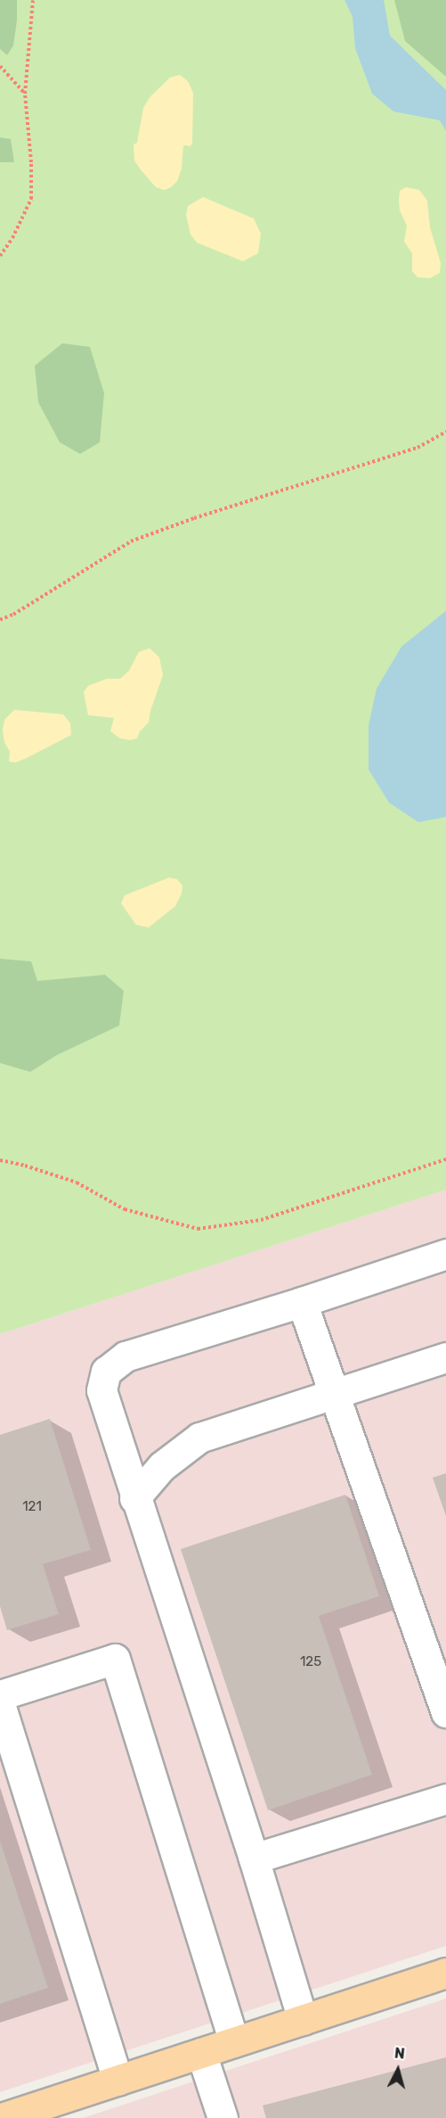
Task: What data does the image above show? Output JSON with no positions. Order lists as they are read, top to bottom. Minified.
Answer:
{"house_numbers":["121","125"],"north":"top"}
